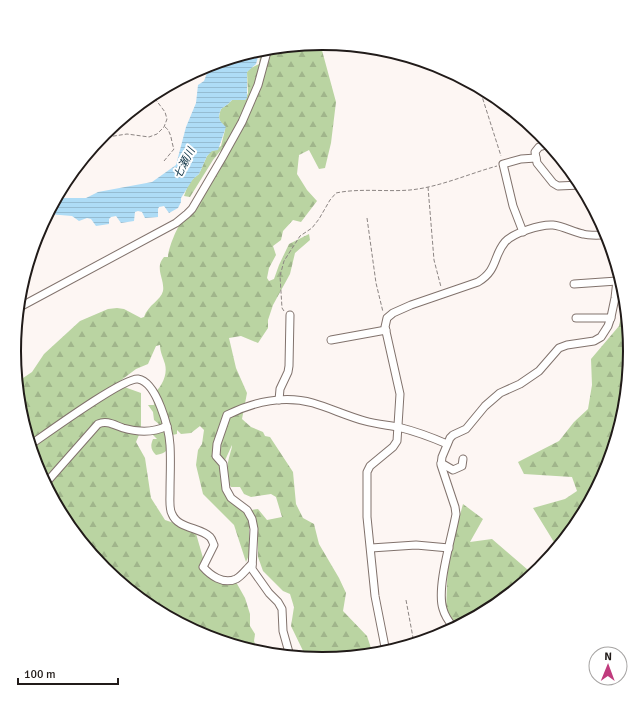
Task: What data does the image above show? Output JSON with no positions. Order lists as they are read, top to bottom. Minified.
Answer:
{"water":["七瀬川"],"scale_bar":"100 m","north":"top"}
